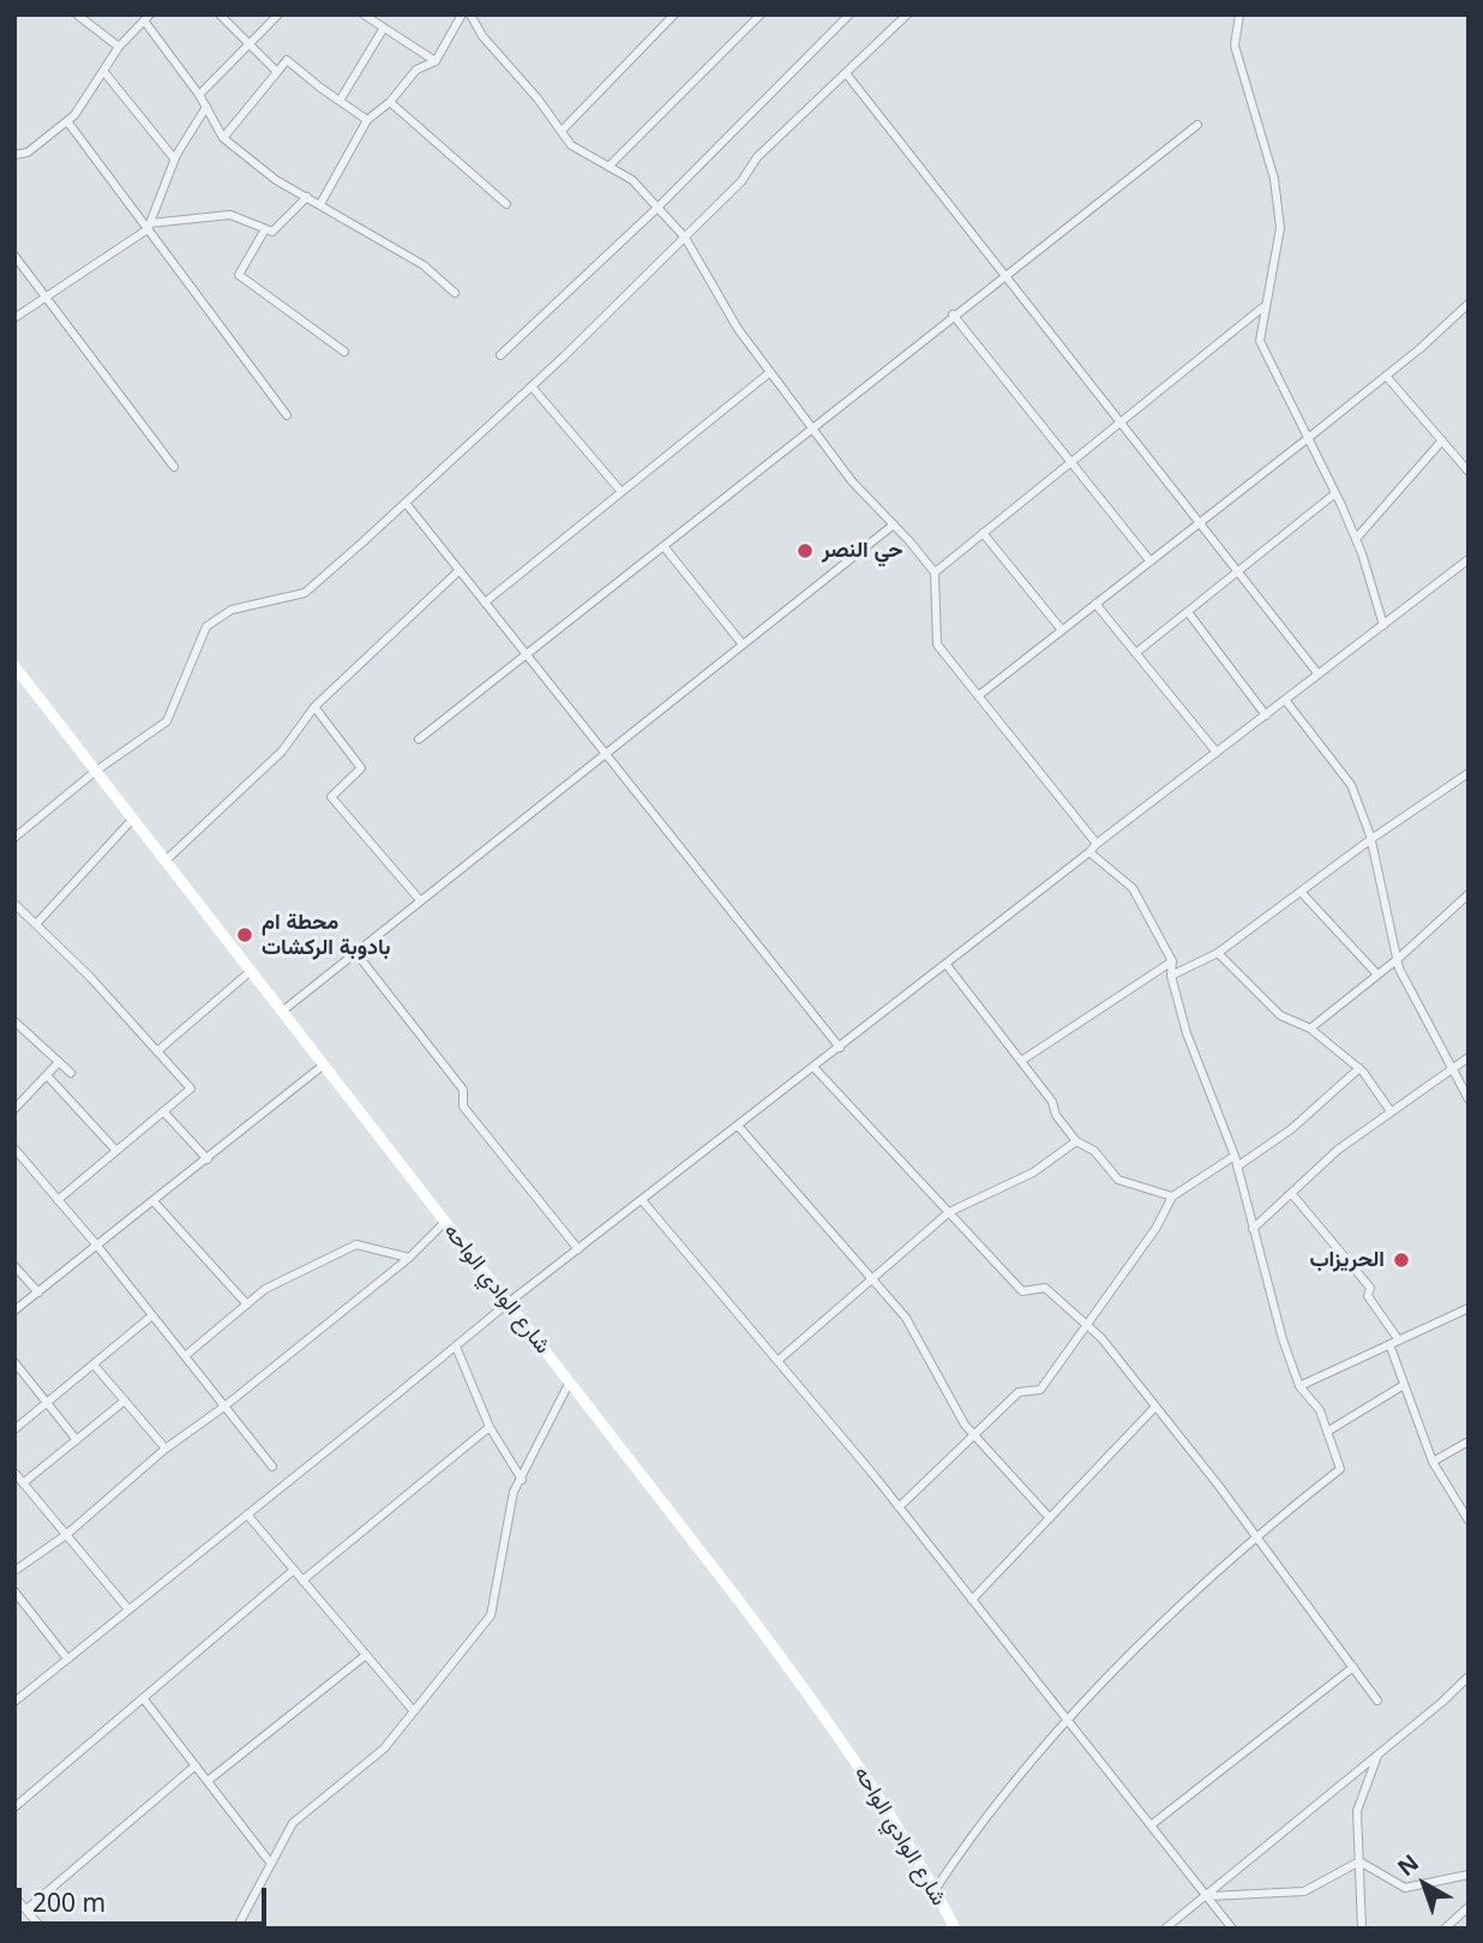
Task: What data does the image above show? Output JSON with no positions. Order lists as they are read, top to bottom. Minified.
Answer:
{"streets":{"main road":["شارع الوادي الواحه"]},"places":["حي النصر","محطة ام بادوبة الركشات","الحريزاب"],"scale_bar":"200 m","north":"top left"}
